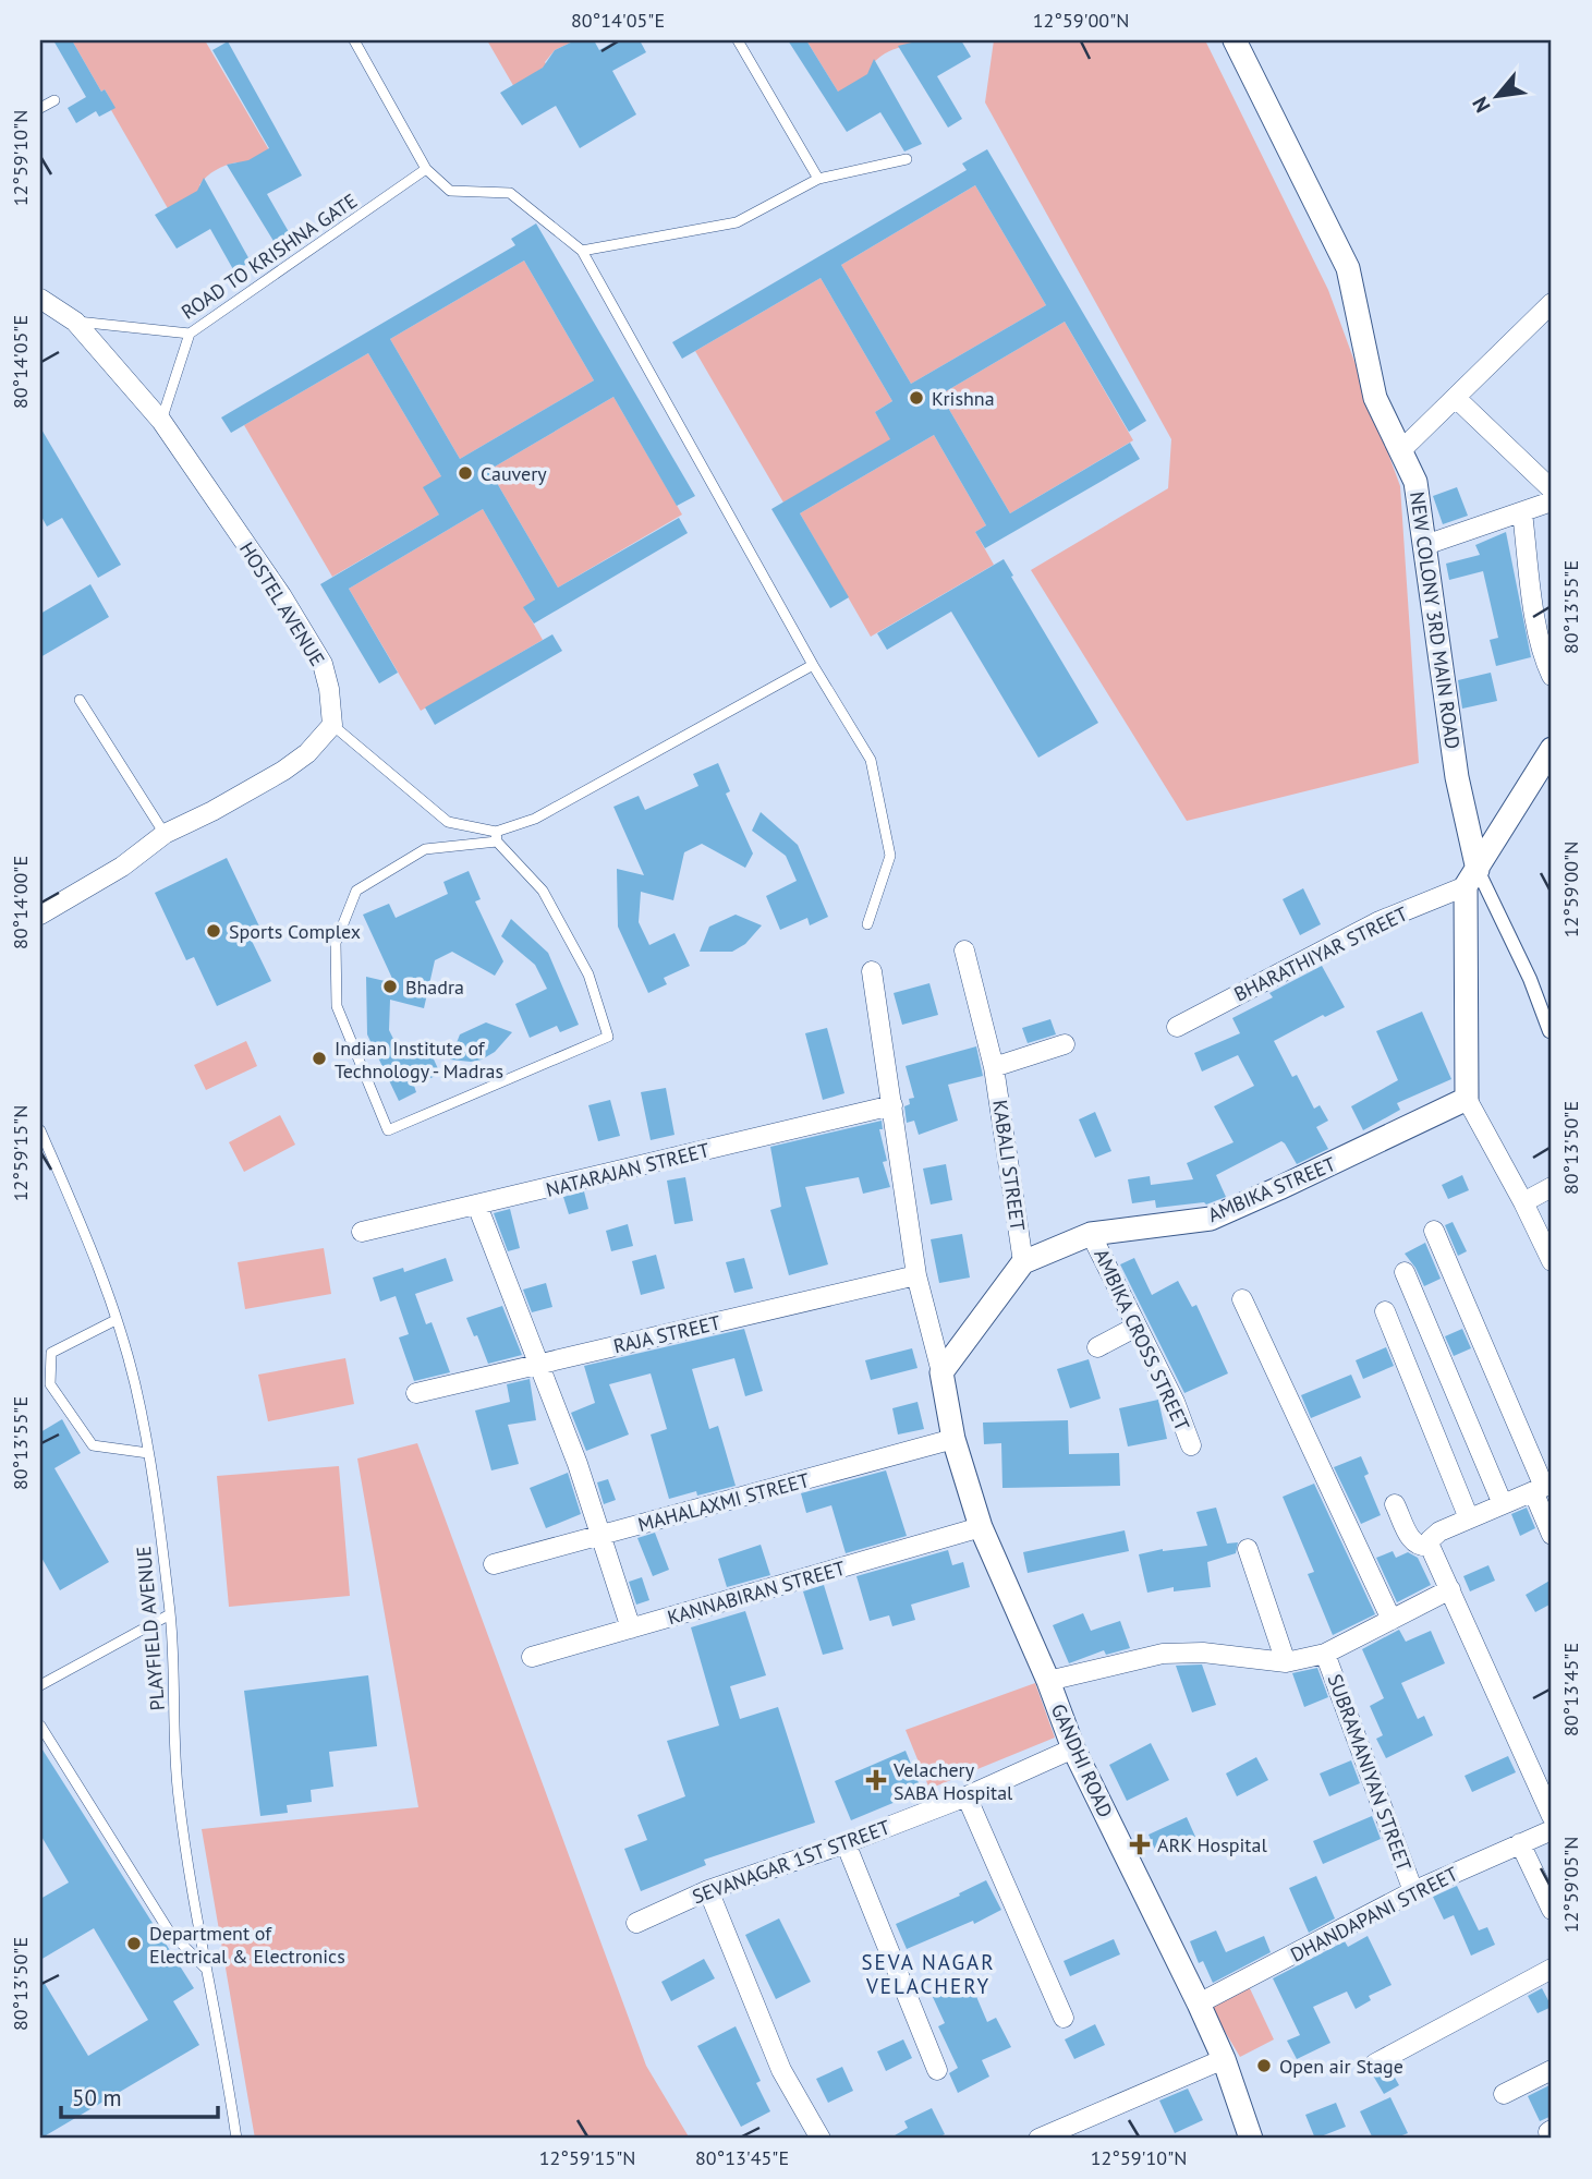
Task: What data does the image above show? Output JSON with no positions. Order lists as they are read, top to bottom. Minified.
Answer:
{"streets":{"street":["HOSTEL AVENUE","NEW COLONY 3RD MAIN ROAD","BHARATHIYAR STREET","KABALI STREET","NATARAJAN STREET","AMBIKA STREET","RAJA STREET","AMBIKA CROSS STREET","MAHALAXMI STREET","KANNABIRAN STREET","GANDHI ROAD","SUBRAMANIYAN STREET","SEVANAGAR 1ST STREET","DHANDAPANI STREET"],"lane":["ROAD TO KRISHNA GATE","PLAYFIELD AVENUE"]},"crossings":[["ROAD TO KRISHNA GATE","HOSTEL AVENUE"],["NEW COLONY 3RD MAIN ROAD","BHARATHIYAR STREET"],["NEW COLONY 3RD MAIN ROAD","AMBIKA STREET"],["KABALI STREET","AMBIKA STREET"],["AMBIKA STREET","AMBIKA CROSS STREET"],["MAHALAXMI STREET","GANDHI ROAD"],["KANNABIRAN STREET","GANDHI ROAD"],["GANDHI ROAD","SEVANAGAR 1ST STREET"],["GANDHI ROAD","DHANDAPANI STREET"],["SUBRAMANIYAN STREET","DHANDAPANI STREET"]],"districts":["SEVA NAGAR VELACHERY"],"places":{"other":["Krishna","Cauvery","Sports Complex","Bhadra","Indian Institute of Technology - Madras","Department of Electrical & Electronics","Open air Stage"],"health":["Velachery SABA Hospital","ARK Hospital"]},"scale_bar":"50 m","north":"bottom left","coordinates":["80°14'05\"E","12°59'00\"N","12°59'10\"N","80°13'55\"E","80°14'00\"E","80°13'50\"E","12°59'15\"N","80°13'45\"E","12°59'05\"N"]}
